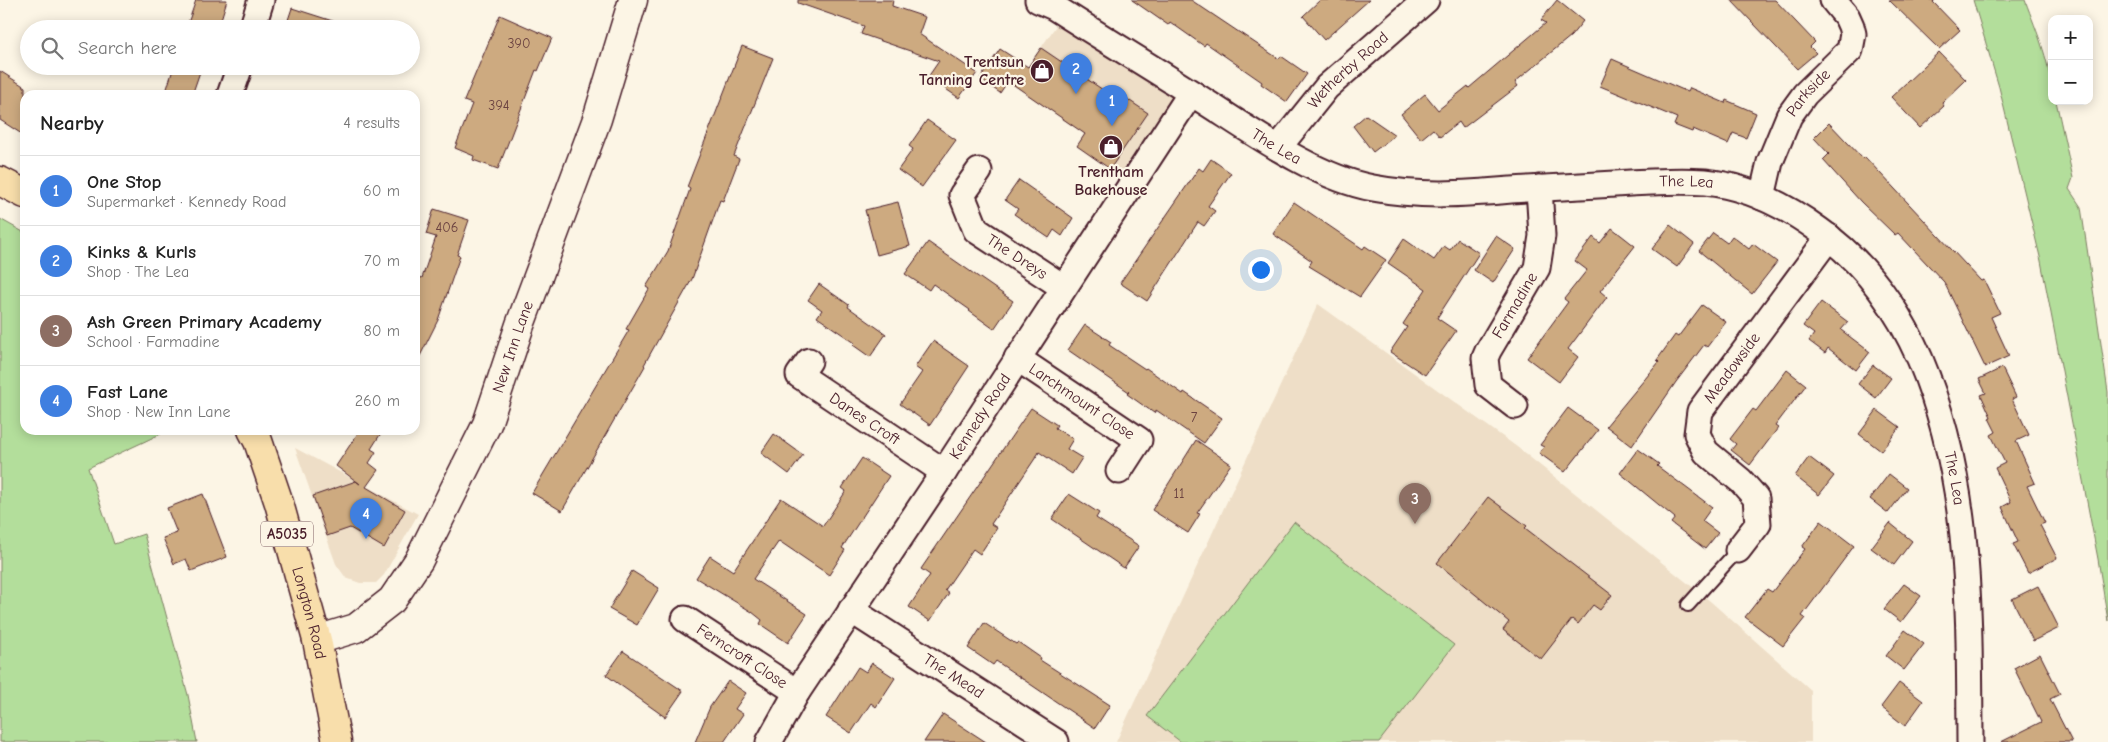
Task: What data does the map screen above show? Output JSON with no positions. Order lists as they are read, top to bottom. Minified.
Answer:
{"streets":{"main road":["A5035","Longton Road"],"street":["Wetherby Road","Parkside","The Lea","The Dreys","Farmadine","New Inn Lane","Meadowside","Larchmount Close","Kennedy Road","Danes Croft","Ferncroft Close","The Mead"]},"crossings":[["Wetherby Road","The Lea"],["Parkside","The Lea"],["The Lea","Farmadine"],["The Lea","Meadowside"],["The Lea","Kennedy Road"],["The Dreys","Kennedy Road"],["New Inn Lane","Longton Road"],["Larchmount Close","Kennedy Road"],["Kennedy Road","Danes Croft"],["Kennedy Road","Ferncroft Close"],["Kennedy Road","The Mead"]],"places":{"shop":["Trentsun Tanning Centre","Trentham Bakehouse"]},"house_numbers":["390","394","406","7","11"],"page":{"map_buttons":["+","−"],"search":"Search here","pins":["2","1","3","4"],"heading":["Nearby","4 results"],"list":[{"mark":"1","name":"One Stop","note":"Supermarket · Kennedy Road","value":"60 m"},{"mark":"2","name":"Kinks & Kurls","note":"Shop · The Lea","value":"70 m"},{"mark":"3","name":"Ash Green Primary Academy","note":"School · Farmadine","value":"80 m"},{"mark":"4","name":"Fast Lane","note":"Shop · New Inn Lane","value":"260 m"}]}}
